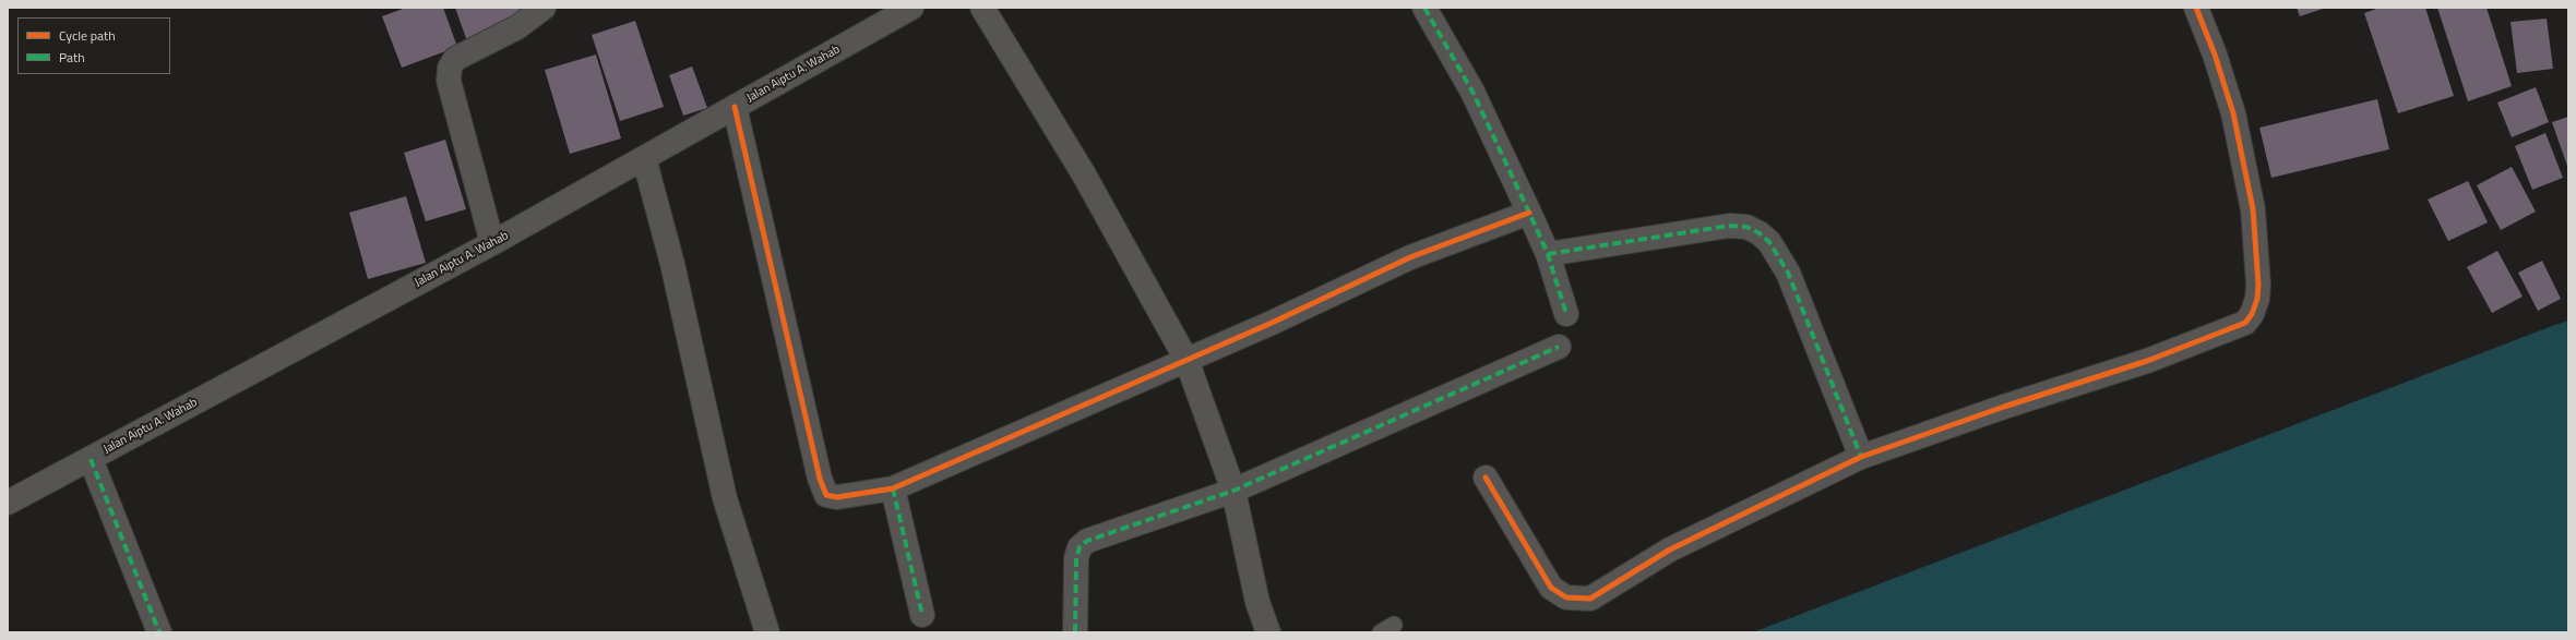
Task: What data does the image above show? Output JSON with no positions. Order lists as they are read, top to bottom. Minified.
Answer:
{"streets":{"street":["Jalan Aiptu A. Wahab"]},"legend":["Cycle path","Path"]}
